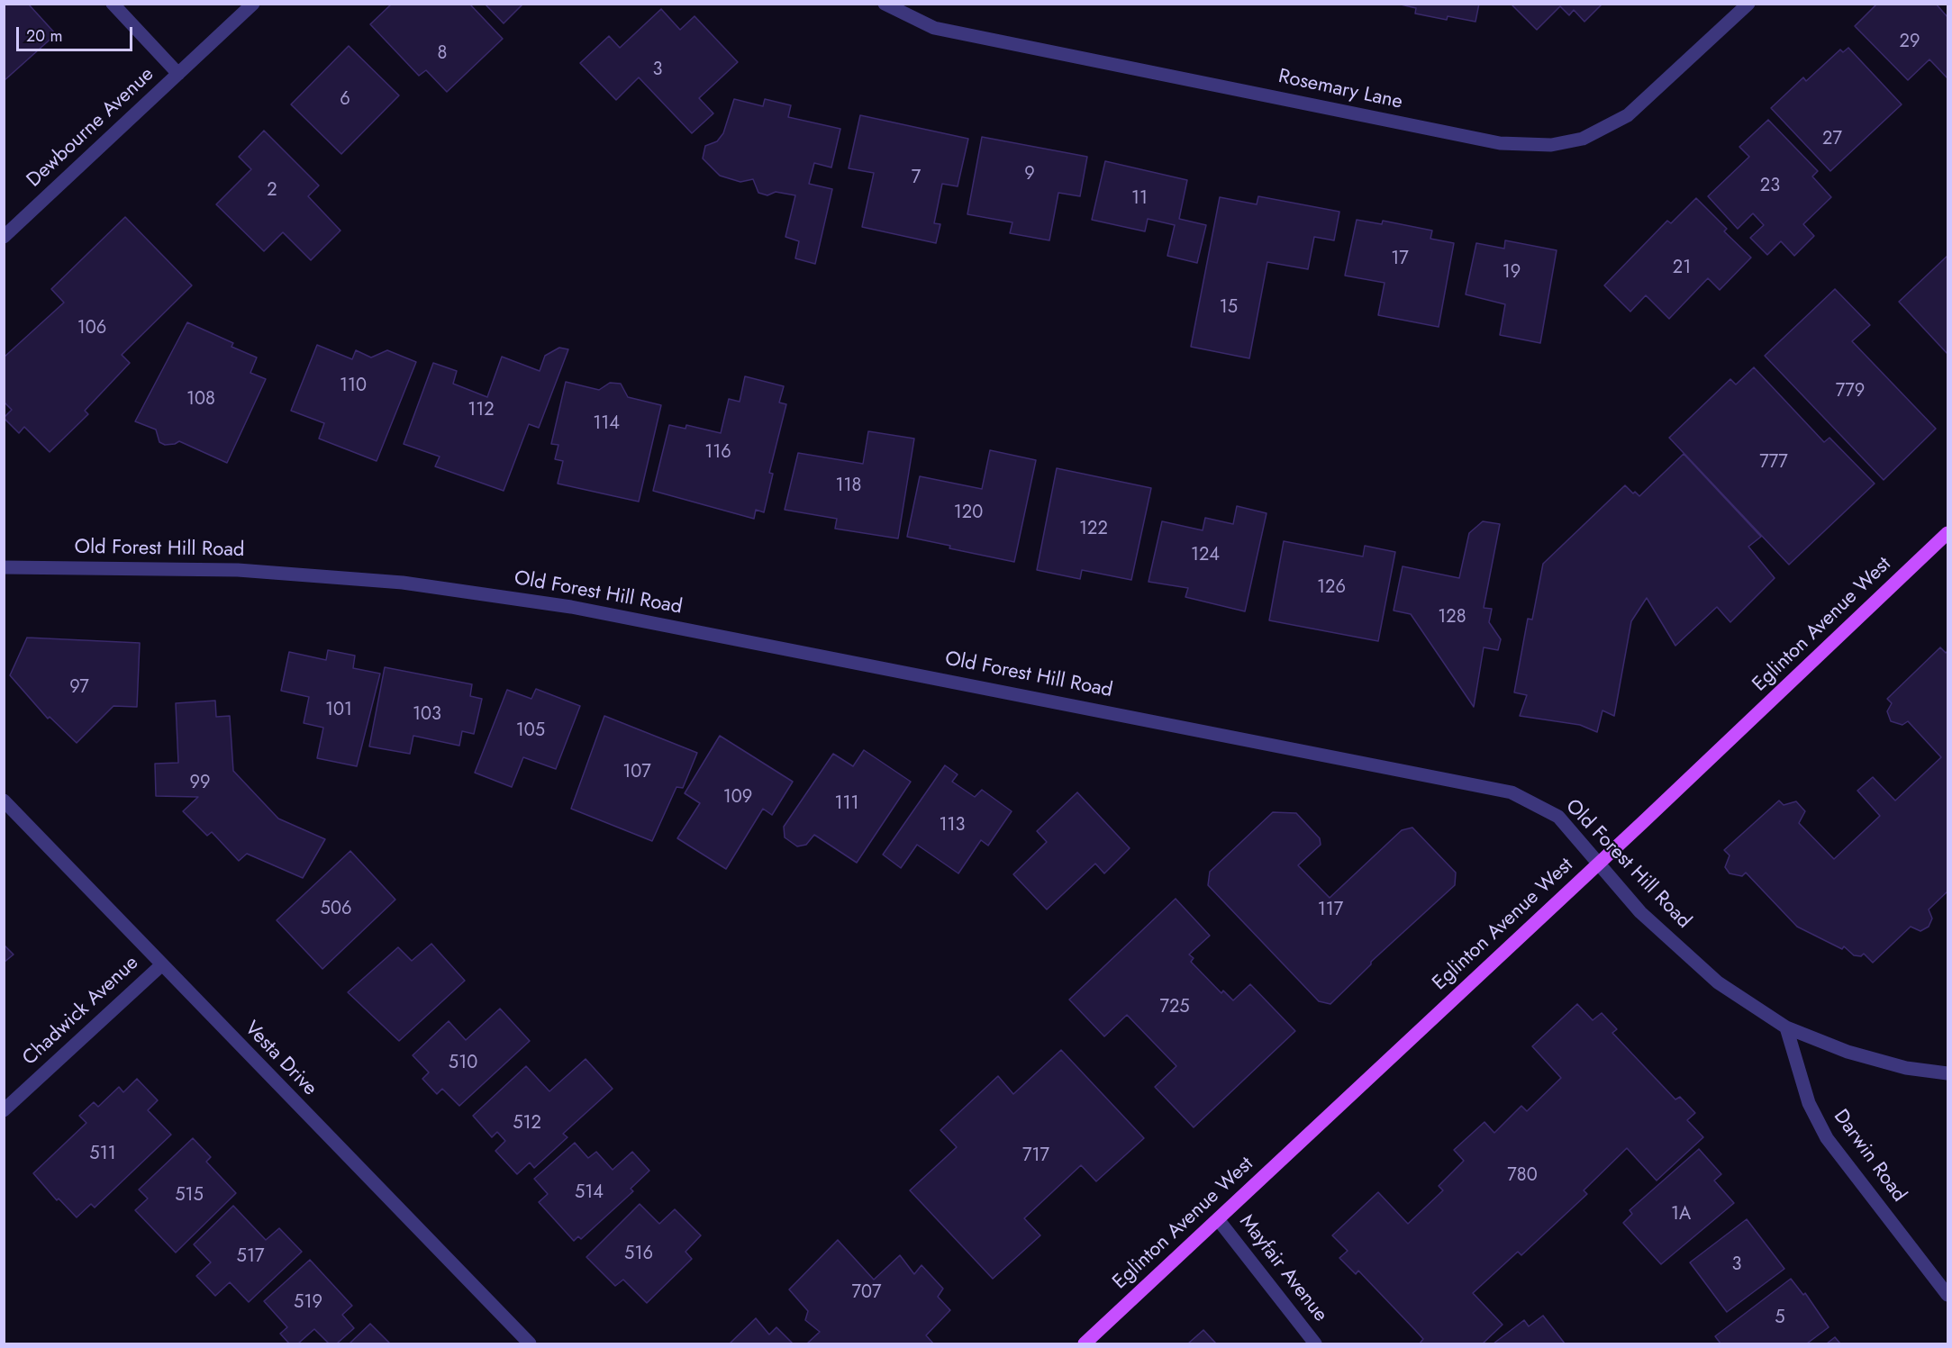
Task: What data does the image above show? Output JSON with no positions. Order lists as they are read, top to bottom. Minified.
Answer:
{"streets":{"main road":["Eglinton Avenue West"],"street":["Rosemary Lane","Dewbourne Avenue","Old Forest Hill Road","Chadwick Avenue","Vesta Drive","Darwin Road","Mayfair Avenue"]},"crossings":[["Old Forest Hill Road","Eglinton Avenue West"],["Old Forest Hill Road","Darwin Road"],["Eglinton Avenue West","Mayfair Avenue"],["Chadwick Avenue","Vesta Drive"]],"house_numbers":["29","8","3","6","27","9","7","23","2","11","17","21","19","15","106","110","779","108","112","114","116","777","118","120","122","124","126","128","97","101","103","105","107","99","109","111","113","506","117","725","510","512","511","717","780","514","515","1A","516","517","3","707","519","5"],"scale_bar":"20 m"}
